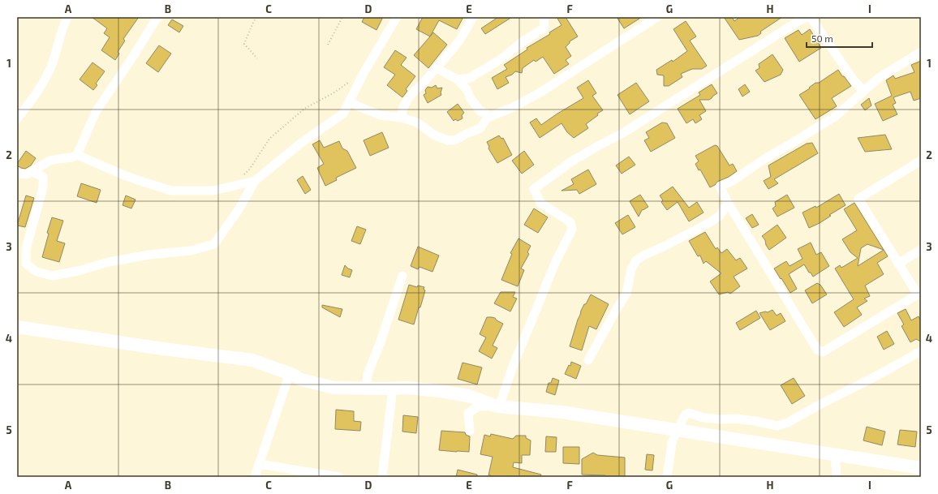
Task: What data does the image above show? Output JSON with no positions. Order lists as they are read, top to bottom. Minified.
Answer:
{"scale_bar":"50 m","grid":{"columns":["A","B","C","D","E","F","G","H","I"],"rows":["1","2","3","4","5"]}}
